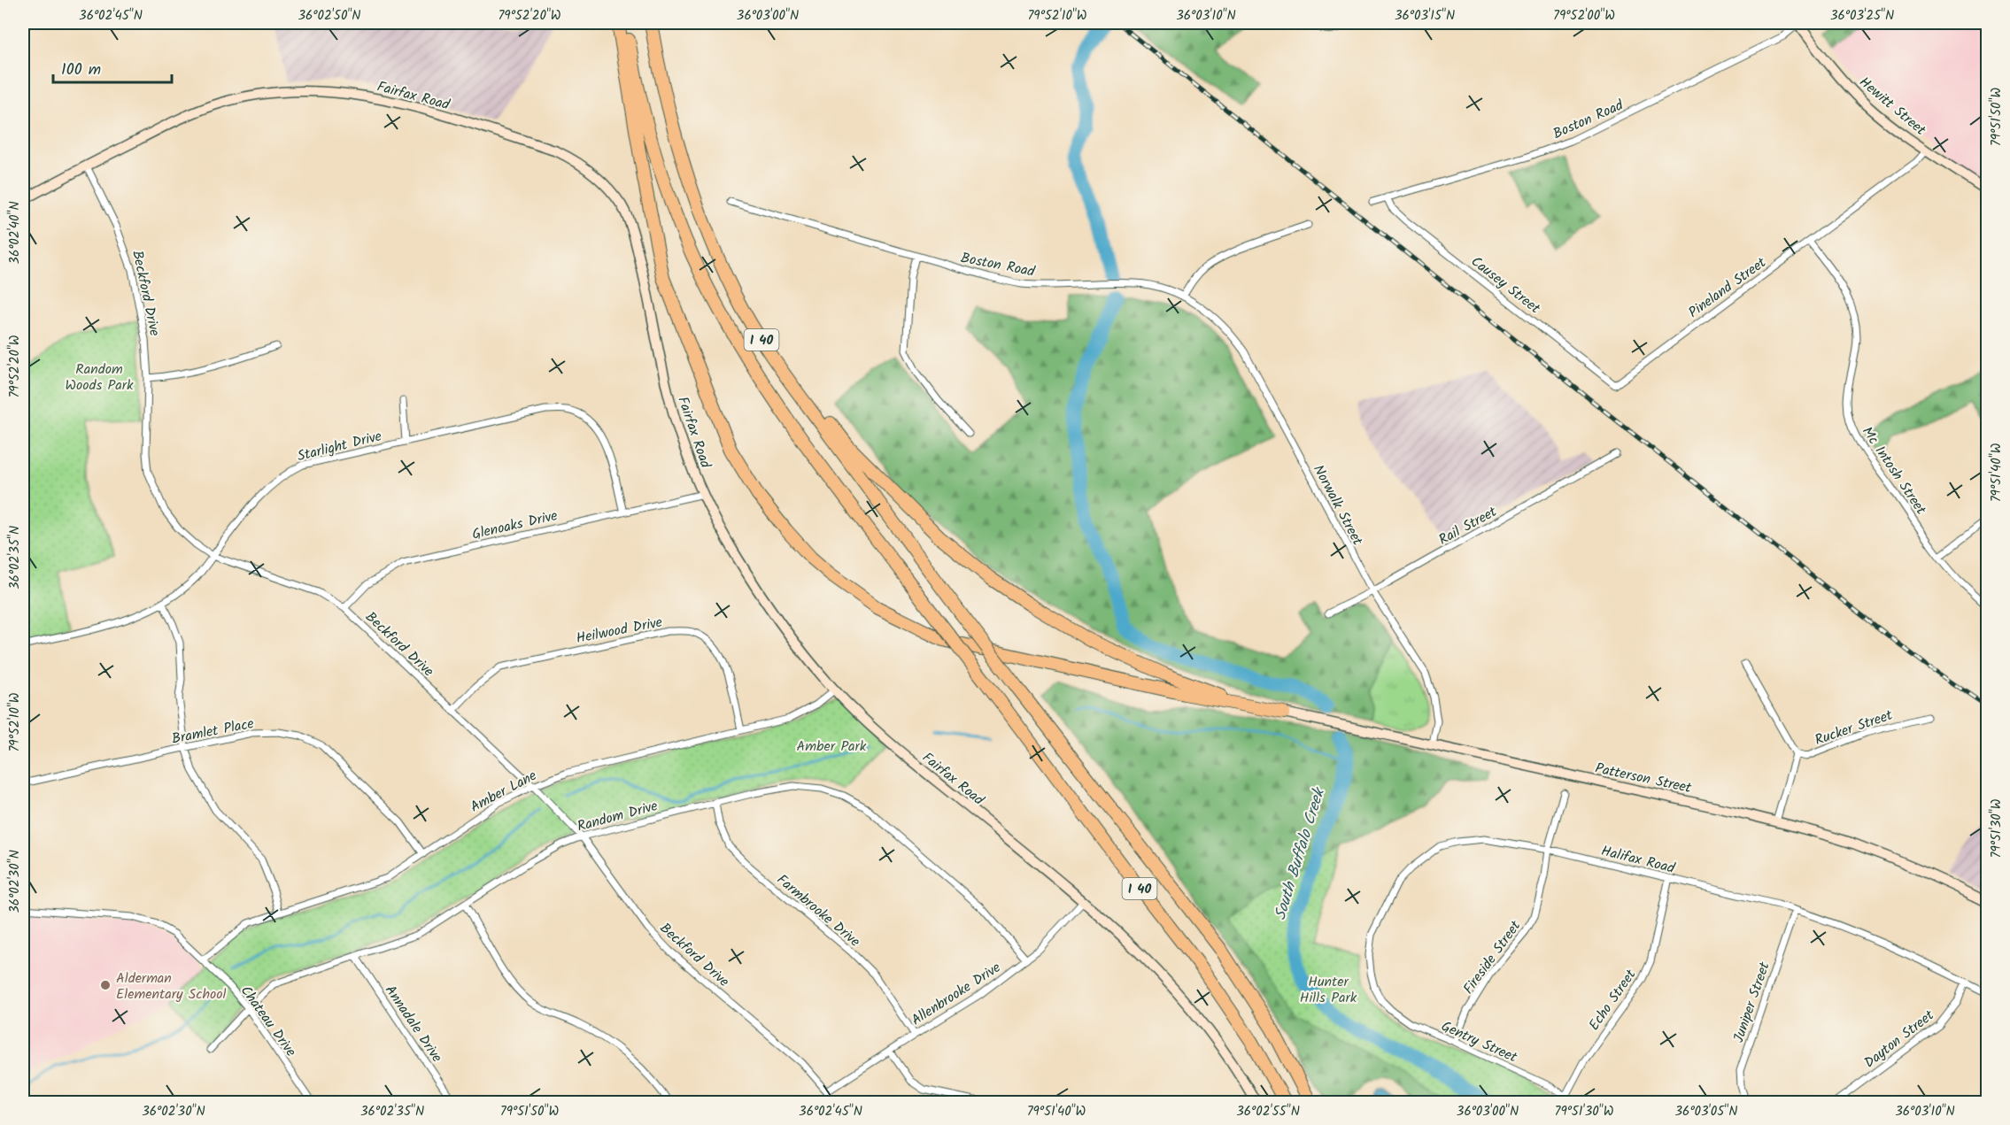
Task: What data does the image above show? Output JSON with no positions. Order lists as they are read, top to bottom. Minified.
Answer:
{"streets":{"highway":["I 40"],"street":["Fairfax Road","Hewitt Street","Boston Road","Causey Street","Pineland Street","Beckford Drive","Starlight Drive","Mc Intosh Street","Norwalk Street","Glenoaks Drive","Rail Street","Heilwood Drive","Rucker Street","Bramlet Place","Patterson Street","Amber Lane","Random Drive","Halifax Road","Farmbrooke Drive","Fireside Street","Allenbrooke Drive","Echo Street","Juniper Street","Chateau Drive","Annadale Drive","Dayton Street","Gentry Street"]},"crossings":[["Fairfax Road","Beckford Drive"],["Fairfax Road","Glenoaks Drive"],["Fairfax Road","Amber Lane"],["Fairfax Road","Allenbrooke Drive"],["Hewitt Street","Boston Road"],["Hewitt Street","Pineland Street"],["Boston Road","Causey Street"],["Boston Road","Norwalk Street"],["Causey Street","Pineland Street"],["Pineland Street","Mc Intosh Street"],["Beckford Drive","Starlight Drive"],["Beckford Drive","Glenoaks Drive"],["Beckford Drive","Heilwood Drive"],["Beckford Drive","Amber Lane"],["Beckford Drive","Random Drive"],["Beckford Drive","Allenbrooke Drive"],["Starlight Drive","Glenoaks Drive"],["Norwalk Street","Rail Street"],["Norwalk Street","Patterson Street"],["Heilwood Drive","Amber Lane"],["Bramlet Place","Amber Lane"],["Amber Lane","Chateau Drive"],["Random Drive","Farmbrooke Drive"],["Random Drive","Allenbrooke Drive"],["Random Drive","Chateau Drive"],["Random Drive","Annadale Drive"],["Halifax Road","Fireside Street"],["Halifax Road","Echo Street"],["Halifax Road","Juniper Street"],["Halifax Road","Dayton Street"],["Halifax Road","Gentry Street"],["Farmbrooke Drive","Allenbrooke Drive"],["Fireside Street","Gentry Street"],["Echo Street","Gentry Street"]],"water":["South Buffalo Creek"],"parks":["Random Woods Park","Amber Park","Hunter Hills Park"],"places":["Alderman Elementary School"],"scale_bar":"100 m","coordinates":["36°02'45\"N","36°02'50\"N","79°52'20\"W","36°03'00\"N","79°52'10\"W","36°03'10\"N","36°03'15\"N","79°52'00\"W","36°03'25\"N","79°51'50\"W","36°02'40\"N","79°51'40\"W","36°02'35\"N","79°51'30\"W","36°02'30\"N","36°02'55\"N","36°03'05\"N"]}
